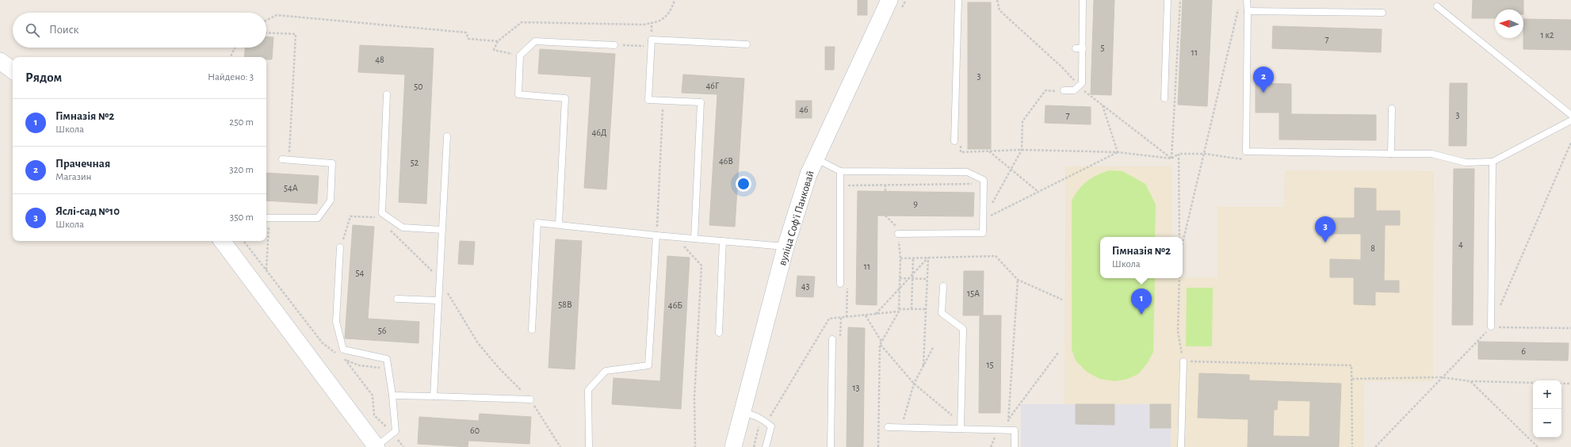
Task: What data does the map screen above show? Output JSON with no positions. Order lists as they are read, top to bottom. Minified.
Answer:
{"streets":{"main road":["вуліца Софʼі Панковай"]},"house_numbers":["1 к2","7","5","11","48","3","46Г","50","46","7","3","46Д","46В","52","54А","9","4","8","11","54","43","15А","58В","46Б","56","6","15","13","60"],"north":"left","page":{"search":"Поиск","heading":["Рядом","Найдено: 3"],"pins":["2","3","1"],"list":[{"mark":"1","name":"Гімназія №2","note":"Школа","value":"250 m"},{"mark":"2","name":"Прачечная","note":"Магазин","value":"320 m"},{"mark":"3","name":"Яслі-сад №10","note":"Школа","value":"350 m"}],"popup":["Гімназія №2","Школа"],"map_buttons":["+","−"]}}
